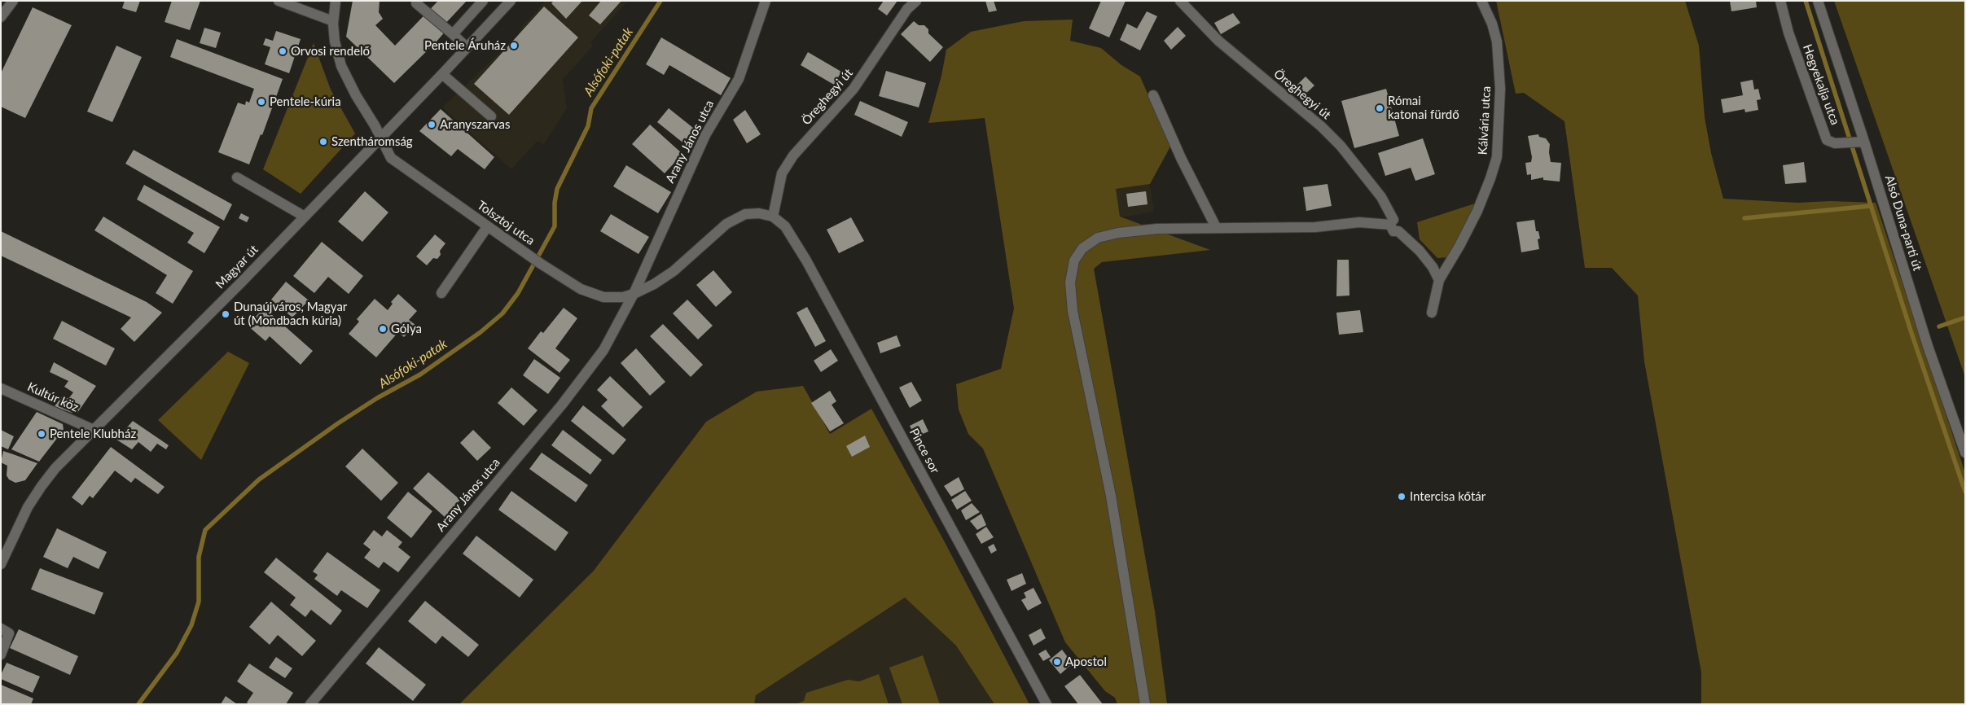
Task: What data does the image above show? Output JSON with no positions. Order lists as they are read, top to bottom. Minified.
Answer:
{"streets":{"street":["Hegyekalja utca","Öreghegyi út","Kálvária utca","Arany János utca","Tolsztoj utca","Alsó Duna-parti út","Magyar út","Kultúr köz","Pince sor"]},"crossings":[["Hegyekalja utca","Alsó Duna-parti út"],["Öreghegyi út","Kálvária utca"],["Öreghegyi út","Pince sor"],["Arany János utca","Tolsztoj utca"],["Tolsztoj utca","Magyar út"],["Magyar út","Kultúr köz"]],"water":["Alsófoki-patak"],"places":["Pentele Áruház","Orvosi rendelő","Pentele-kúria","Római katonai fürdő","Aranyszarvas","Szentháromság","Dunaújváros, Magyar út (Mondbach kúria)","Gólya","Pentele Klubház","Intercisa kőtár","Apostol"]}
